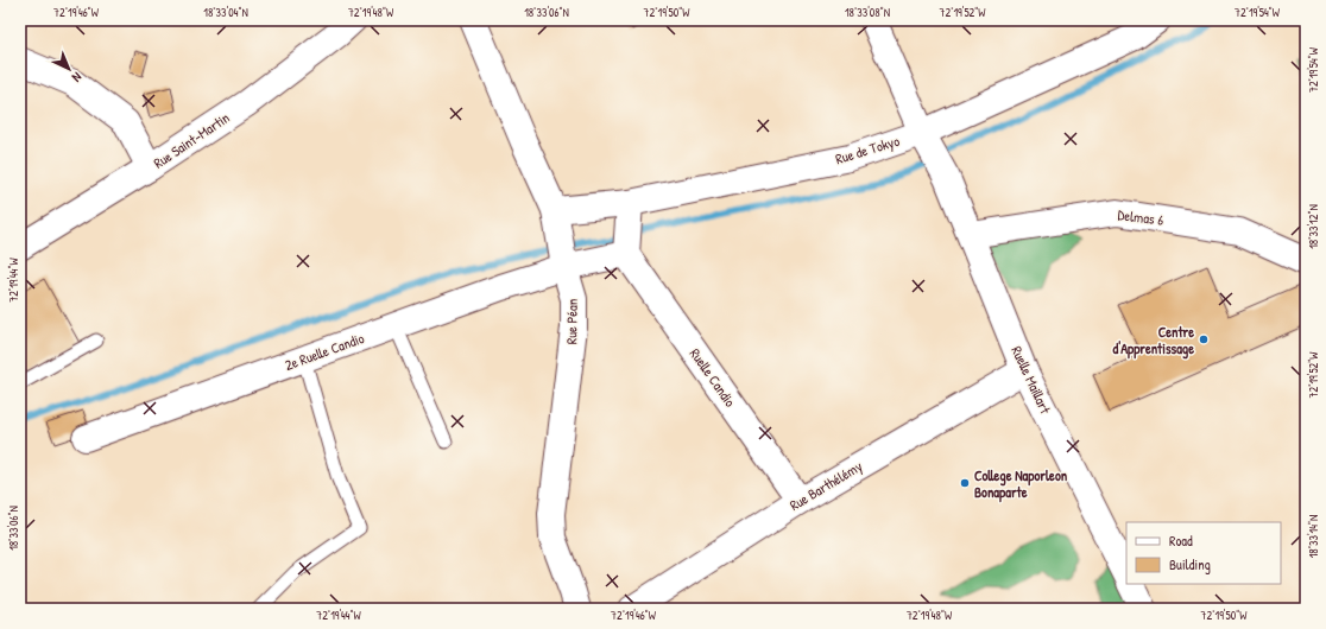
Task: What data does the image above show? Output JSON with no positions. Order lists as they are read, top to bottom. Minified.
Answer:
{"streets":{"street":["Rue Saint-Martin","Rue de Tokyo","Delmas 6","Rue Péan","2e Ruelle Candio","Ruelle Candio","Ruelle Maillart","Rue Barthélémy"]},"crossings":[["Rue de Tokyo","Rue Péan"],["Rue de Tokyo","Ruelle Maillart"],["Delmas 6","Ruelle Maillart"],["Rue Péan","2e Ruelle Candio"],["2e Ruelle Candio","Ruelle Candio"],["Ruelle Candio","Rue Barthélémy"],["Ruelle Maillart","Rue Barthélémy"]],"places":["Centre d'Apprentissage","College Naporleon Bonaparte"],"legend":["Road","Building"],"north":"bottom right","coordinates":["72°19'46\"W","18°33'04\"N","72°19'48\"W","18°33'06\"N","72°19'50\"W","18°33'08\"N","72°19'52\"W","72°19'54\"W","18°33'12\"N","72°19'44\"W","18°33'14\"N"]}
